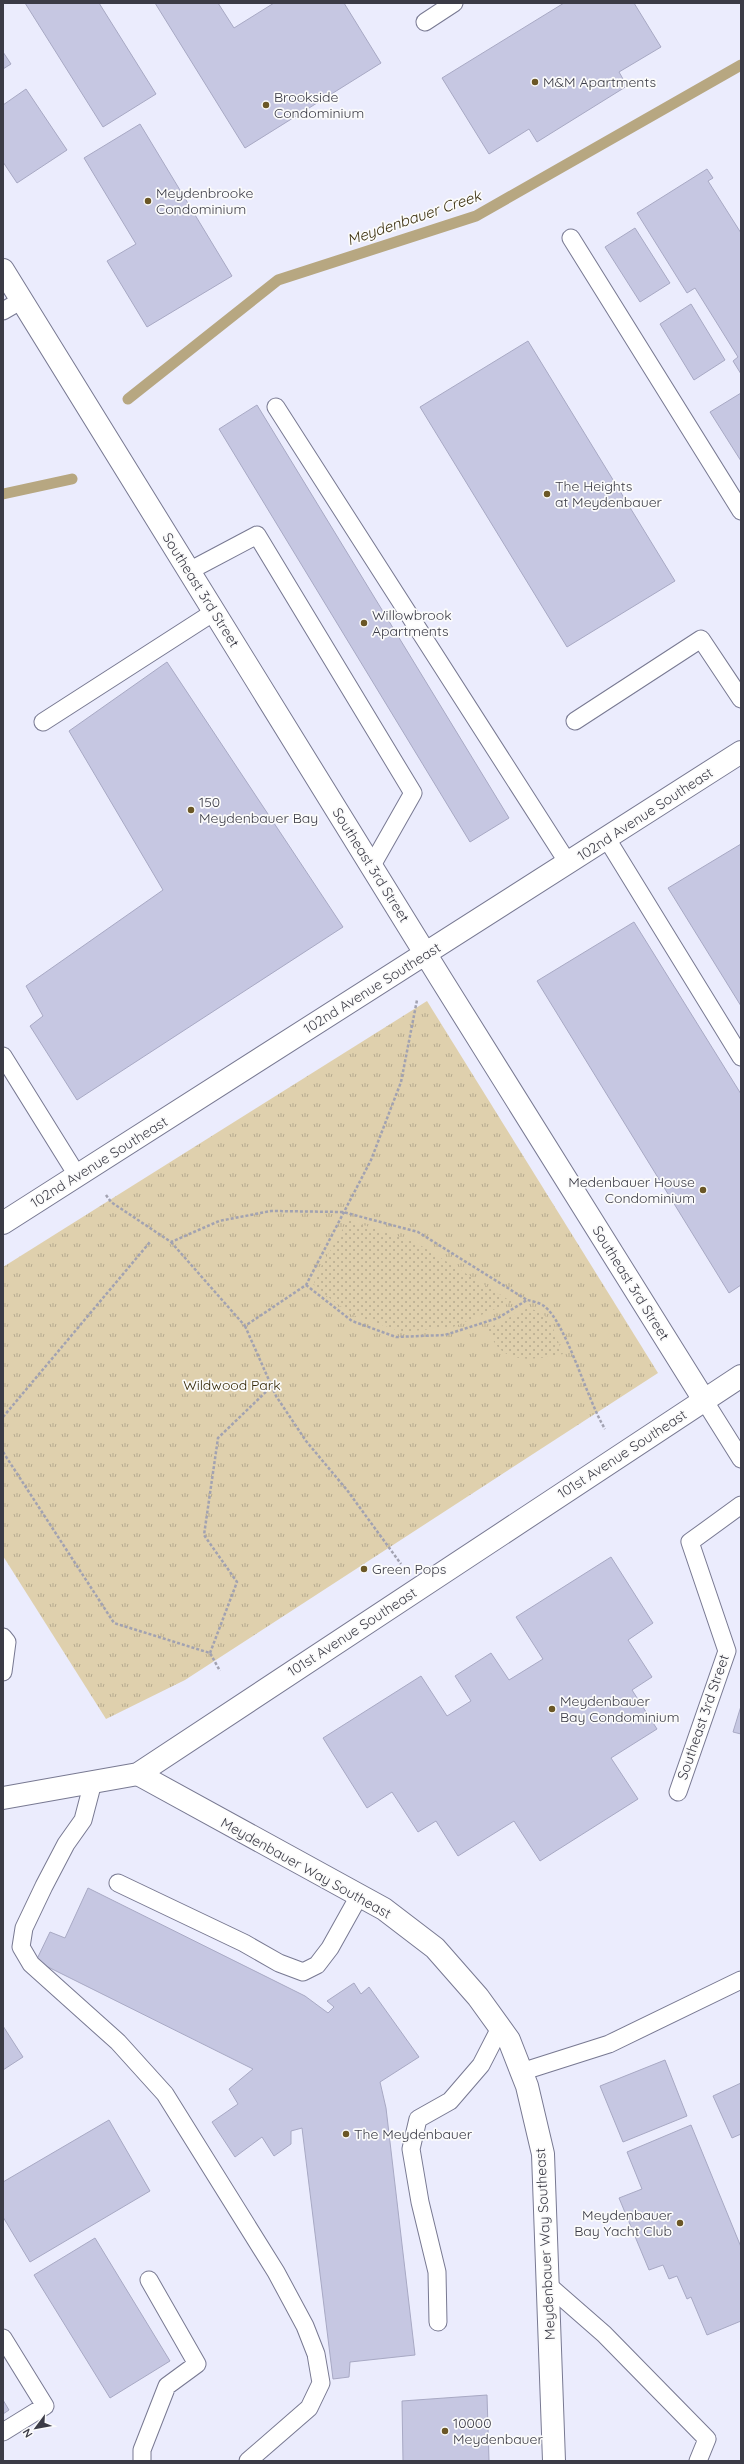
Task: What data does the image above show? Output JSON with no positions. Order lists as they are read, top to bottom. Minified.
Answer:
{"streets":{"street":["Southeast 3rd Street","102nd Avenue Southeast","101st Avenue Southeast","Meydenbauer Way Southeast"]},"crossings":[["Southeast 3rd Street","102nd Avenue Southeast"],["Southeast 3rd Street","101st Avenue Southeast"],["101st Avenue Southeast","Meydenbauer Way Southeast"]],"water":["Meydenbauer Creek"],"parks":["Wildwood Park"],"places":["M&M Apartments","Brookside Condominium","Meydenbrooke Condominium","The Heights at Meydenbauer","Willowbrook Apartments","150 Meydenbauer Bay","Medenbauer House Condominium","Green Pops","Meydenbauer Bay Condominium","The Meydenbauer","Meydenbauer Bay Yacht Club","10000 Meydenbauer"],"north":"bottom left"}
